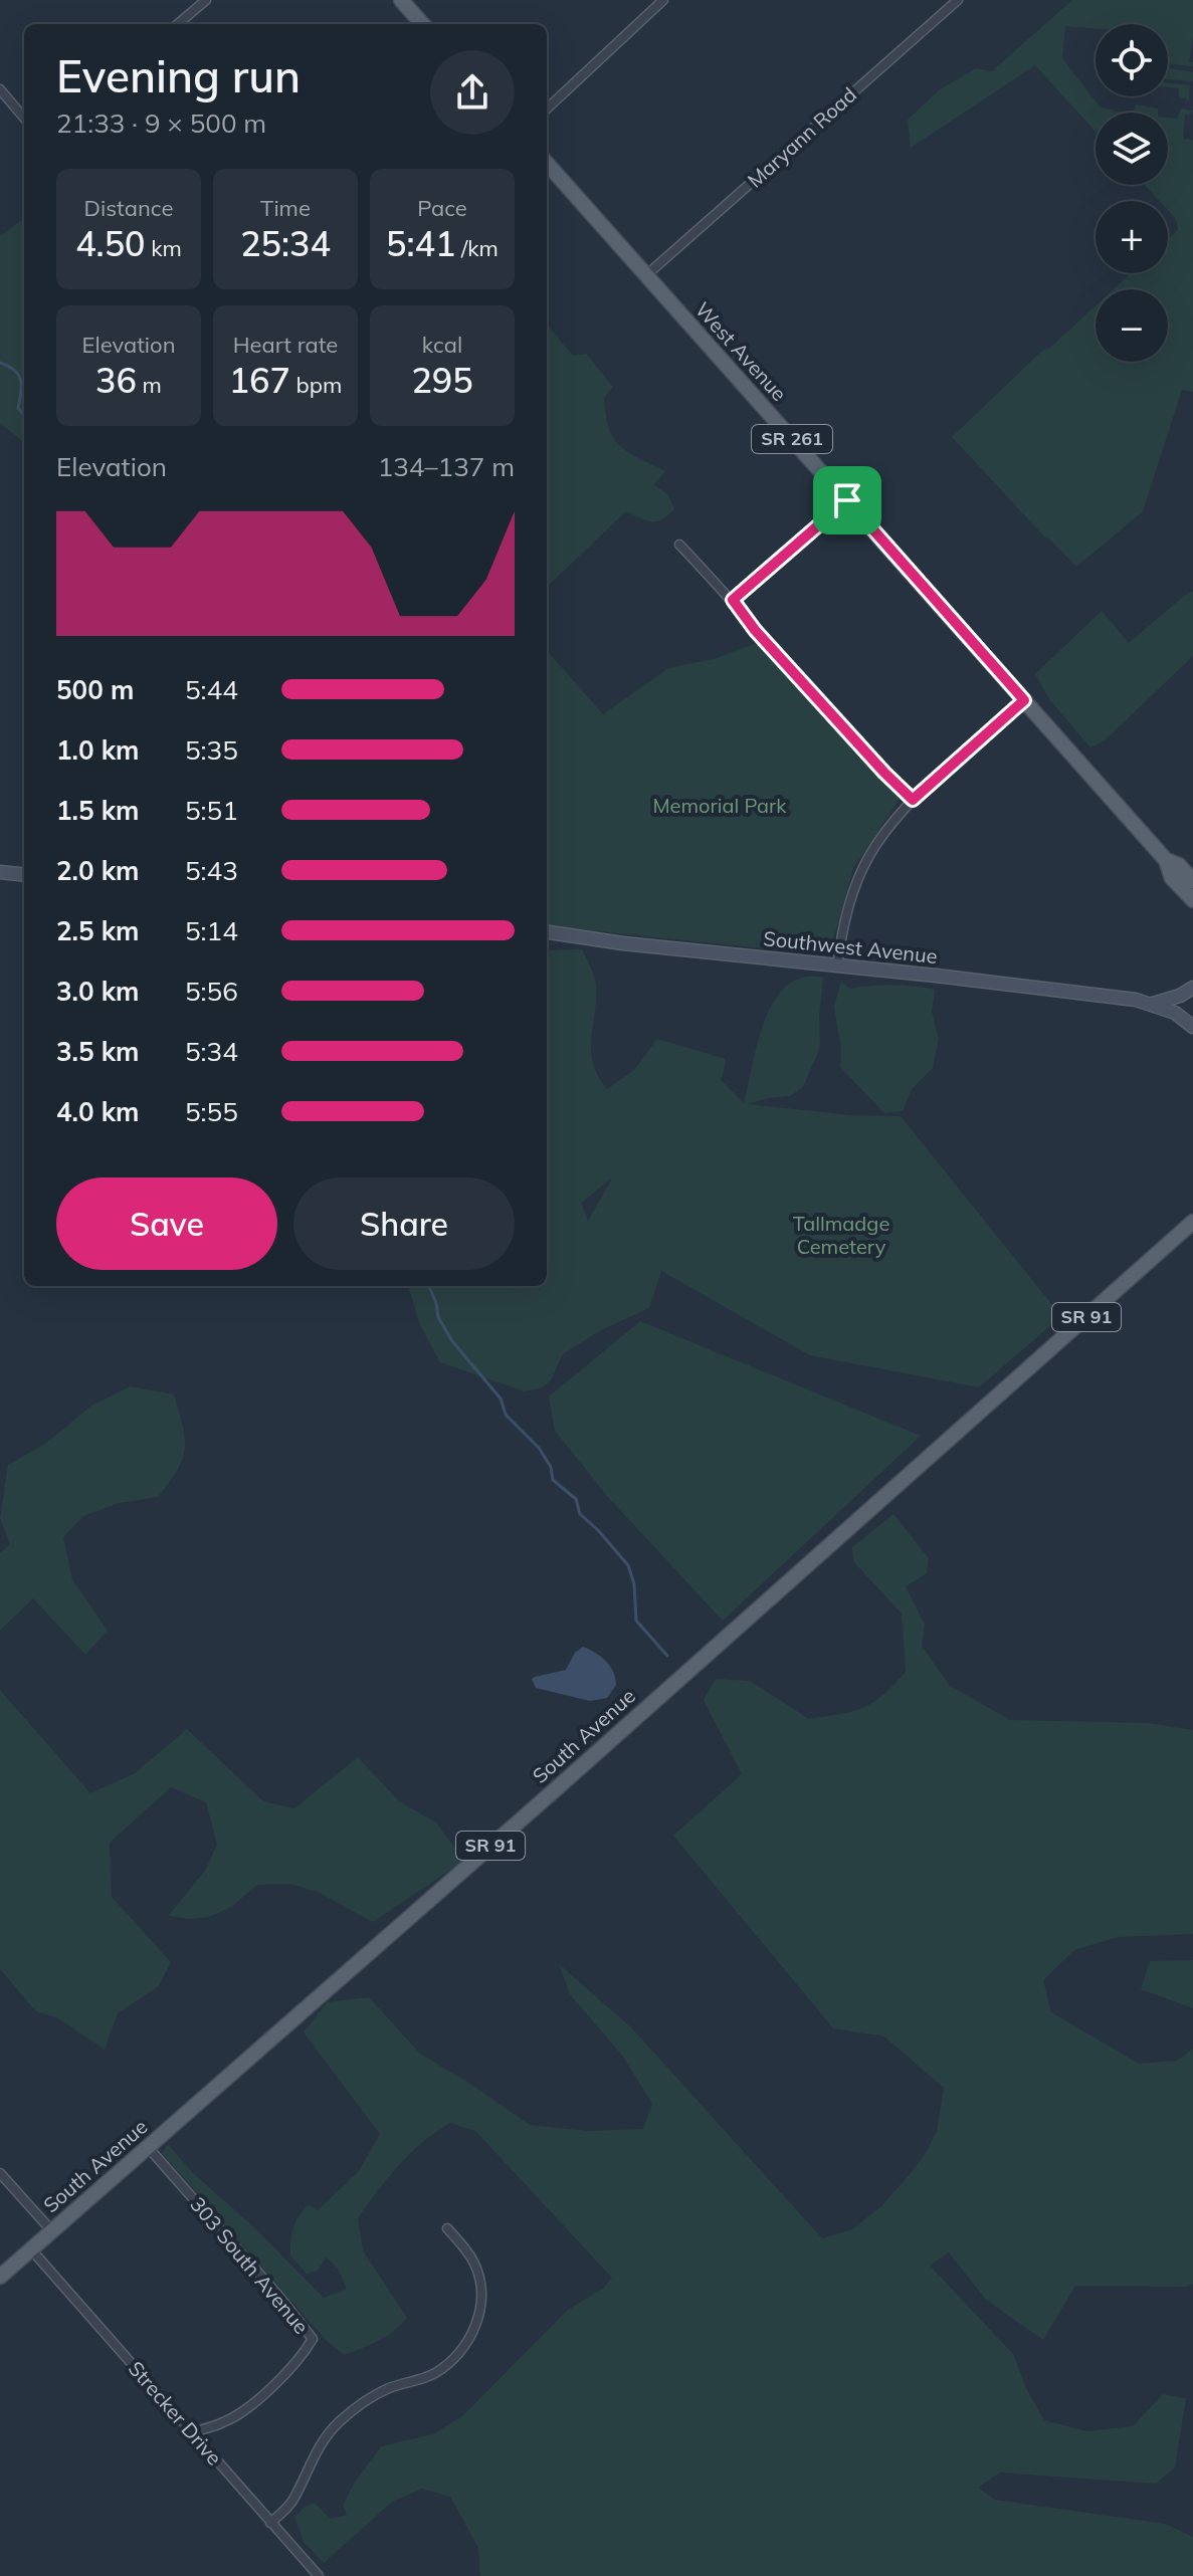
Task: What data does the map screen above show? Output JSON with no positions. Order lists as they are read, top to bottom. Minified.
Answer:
{"streets":{"main road":["West Avenue","SR 261","SR 91","South Avenue"],"street":["Maryann Road","Southwest Avenue","303 South Avenue","Strecker Drive"]},"crossings":[["Maryann Road","West Avenue"],["South Avenue","303 South Avenue"],["South Avenue","Strecker Drive"],["303 South Avenue","Strecker Drive"]],"parks":["Memorial Park","Tallmadge Cemetery"],"page":{"map_buttons":["+","−"],"heading":["Evening run","21:33 · 9 × 500 m"],"stats":[["Distance","4.50 km"],["Time","25:34"],["Pace","5:41 /km"],["Elevation","36 m"],["Heart rate","167 bpm"],["kcal","295"]],"chart":["Elevation","134–137 m"],"list":[{"name":"500 m","note":"5:44"},{"name":"1.0 km","note":"5:35"},{"name":"1.5 km","note":"5:51"},{"name":"2.0 km","note":"5:43"},{"name":"2.5 km","note":"5:14"},{"name":"3.0 km","note":"5:56"},{"name":"3.5 km","note":"5:34"},{"name":"4.0 km","note":"5:55"}],"buttons":["Save","Share"]}}
